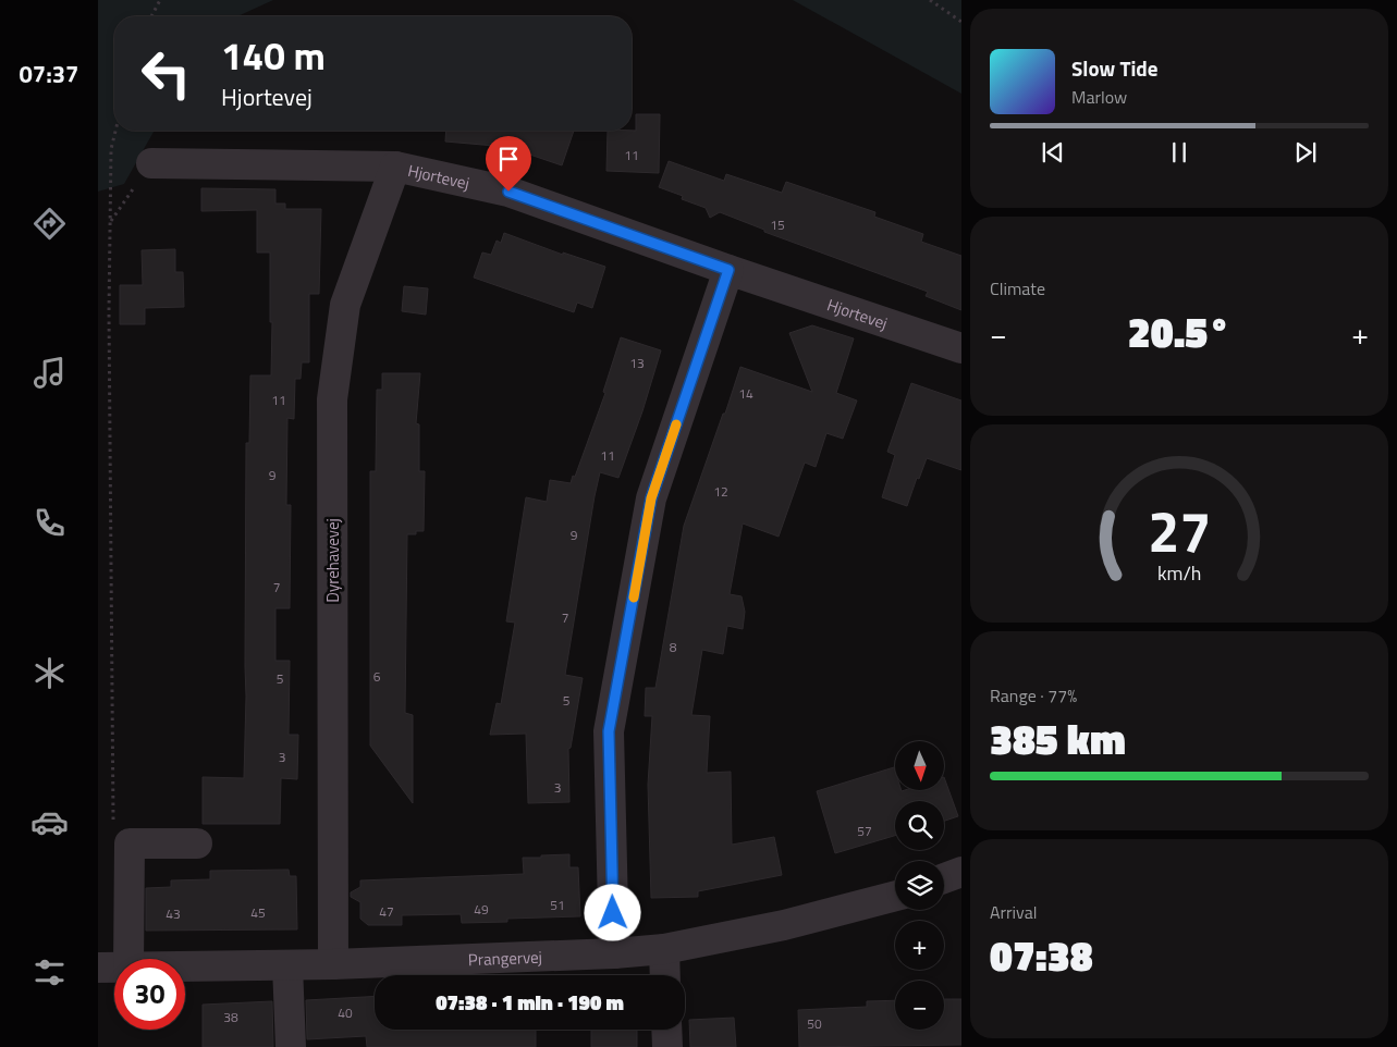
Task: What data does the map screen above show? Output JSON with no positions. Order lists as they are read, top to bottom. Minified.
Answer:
{"streets":{"street":["Hjortevej","Dyrehavevej","Prangervej"]},"crossings":[["Hjortevej","Dyrehavevej"],["Dyrehavevej","Prangervej"]],"house_numbers":["11","15","13","14","11","11","9","12","9","7","7","8","6","5","5","3","3","57","51","49","47","45","43","40","38","50"],"north":"bottom","page":{"tabs":"07:37","turn":["140 m","Hjortevej"],"song":["Slow Tide","Marlow"],"tile":["Climate",["Range · 77%","385 km"],["Arrival","07:38"]],"heat":["−","20.5°","+"],"map_buttons":["+","−"],"limit":"30","trip":"07:38 · 1 min · 190 m","gauge":["27","km/h"]}}
